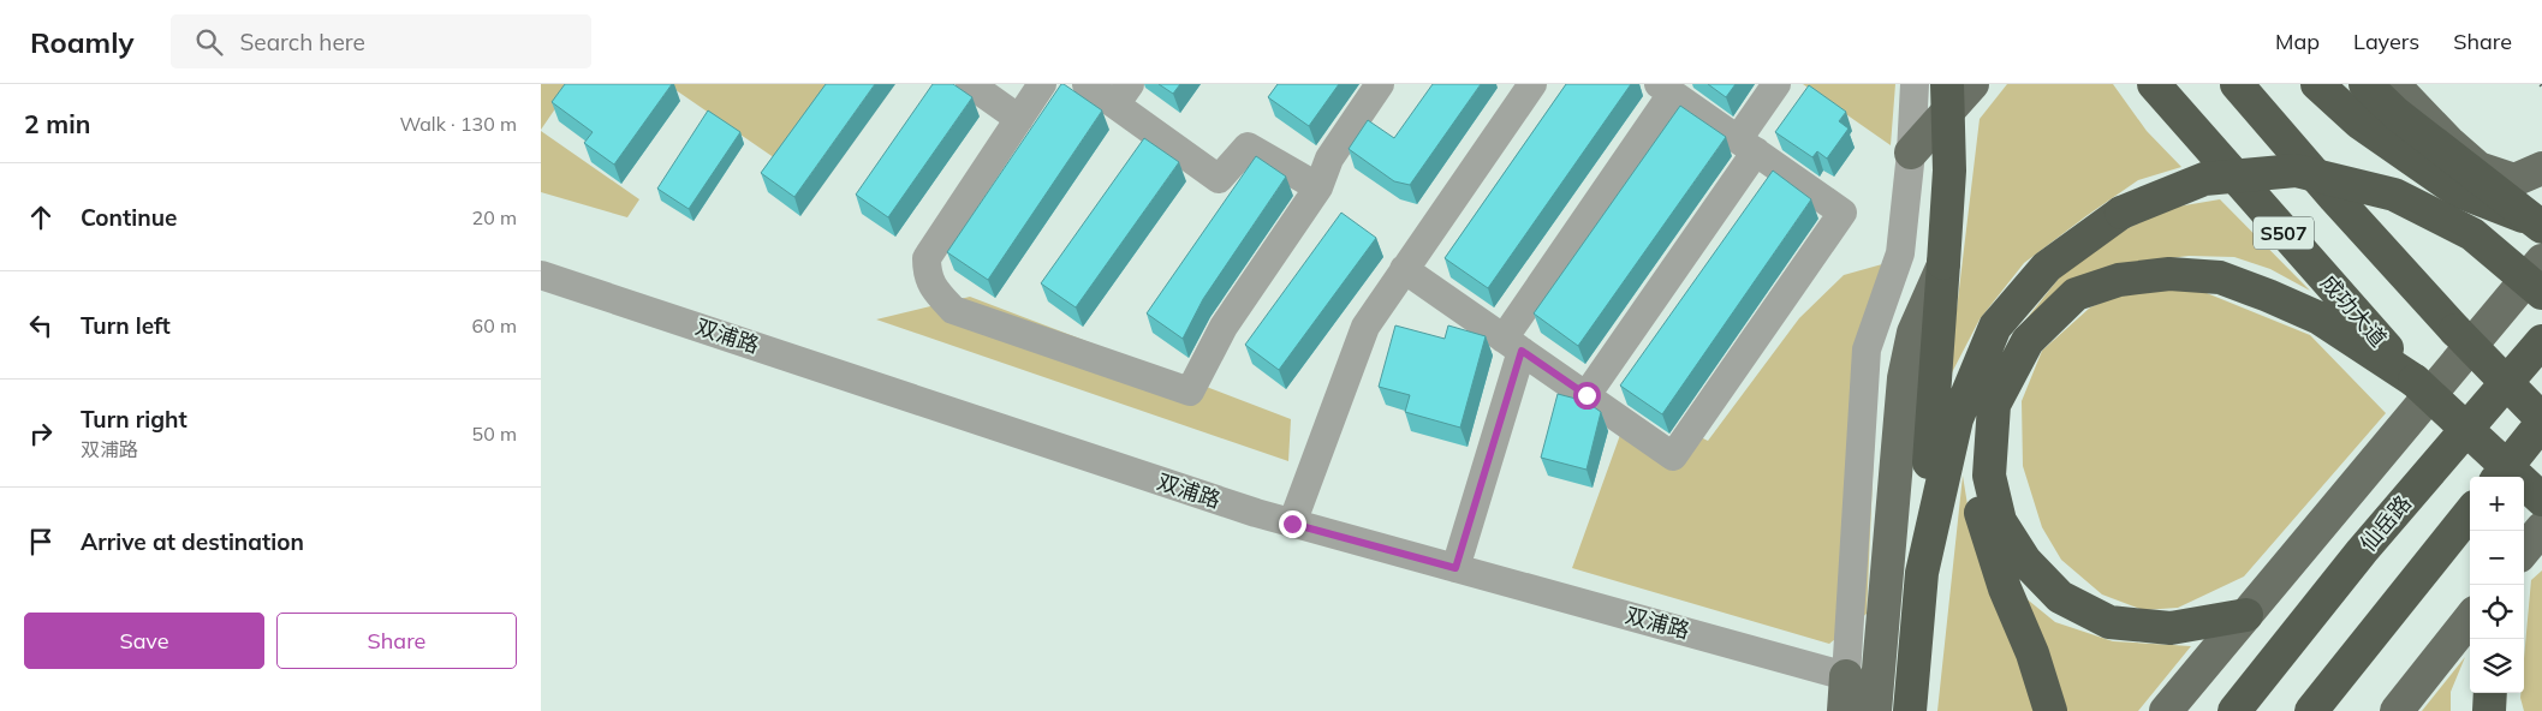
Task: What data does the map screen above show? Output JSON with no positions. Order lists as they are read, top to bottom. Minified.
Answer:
{"streets":{"highway":["S507","成功大道","仙岳路"],"street":["双浦路"]},"page":{"header":"Roamly","search":"Search here","nav":["Map","Layers","Share"],"heading":["2 min","Walk · 130 m"],"list":[["Continue","20 m"],["Turn left","60 m"],["Turn right","双浦路","50 m"],"Arrive at destination"],"map_buttons":["+","−"],"buttons":["Save","Share"]}}
